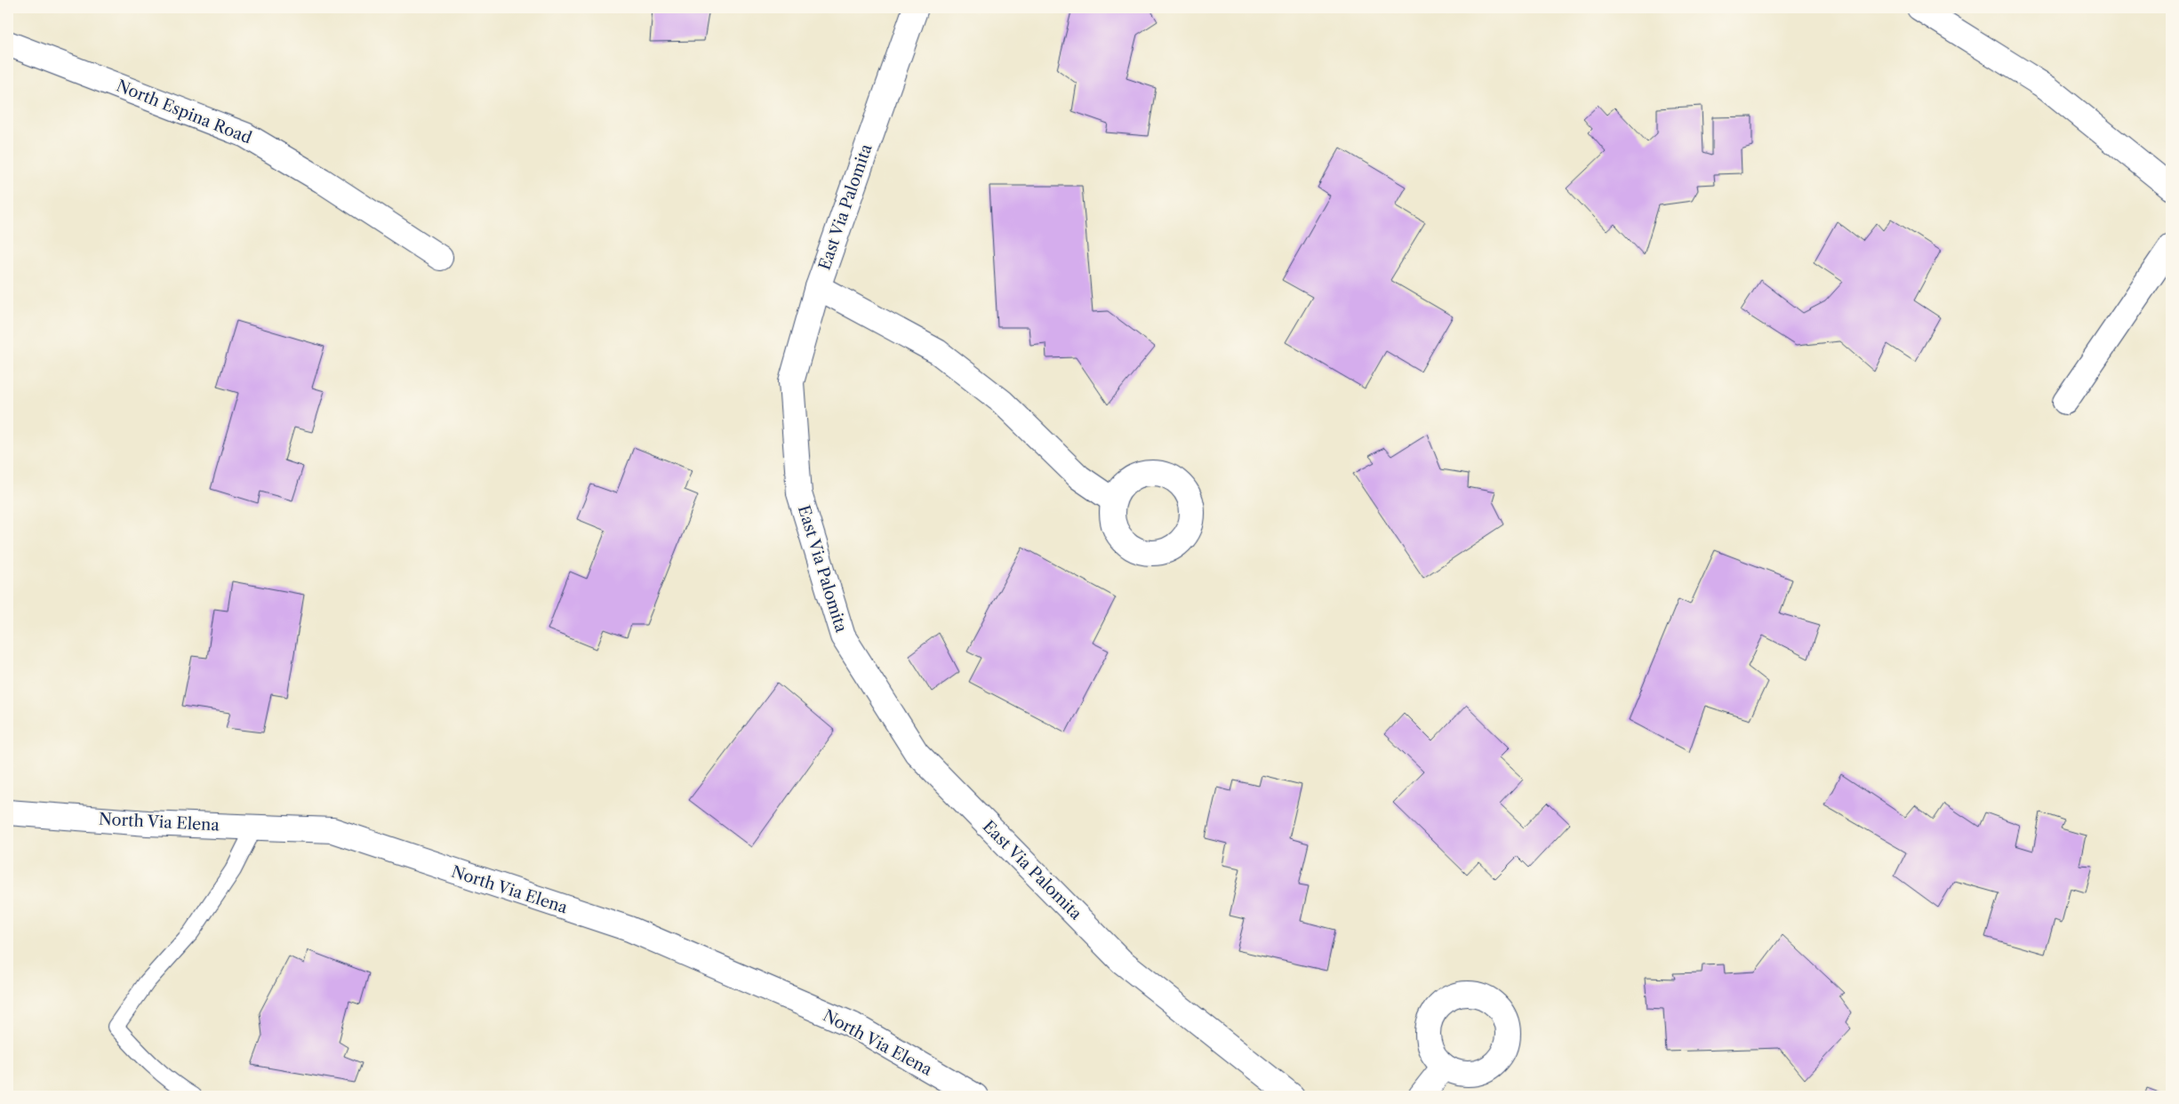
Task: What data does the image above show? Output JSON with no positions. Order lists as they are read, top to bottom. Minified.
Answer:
{"streets":{"street":["North Espina Road","East Via Palomita","North Via Elena"]}}
